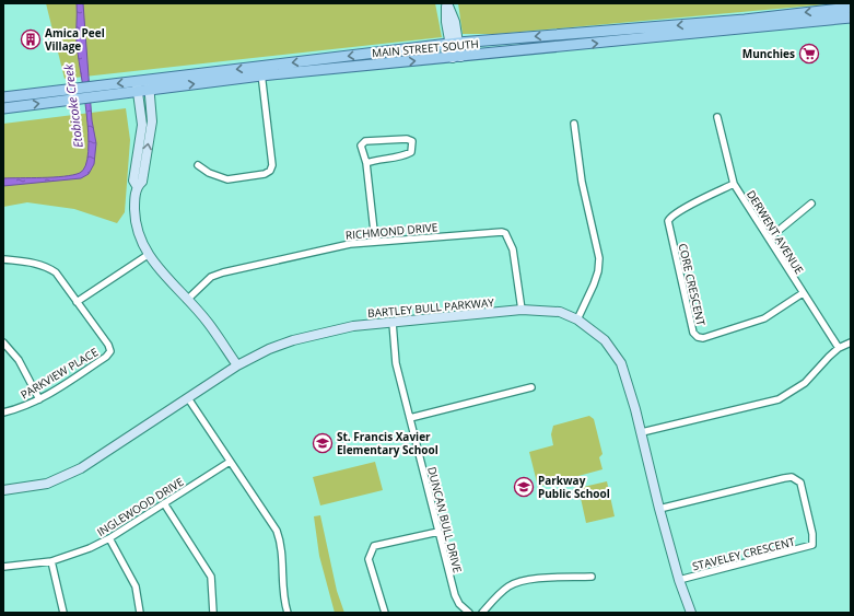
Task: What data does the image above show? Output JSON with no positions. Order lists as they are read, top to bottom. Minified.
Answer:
{"streets":{"main road":["MAIN STREET SOUTH"],"street":["RICHMOND DRIVE","DERWENT AVENUE","CORE CRESCENT","BARTLEY BULL PARKWAY","PARKVIEW PLACE","INGLEWOOD DRIVE","DUNCAN BULL DRIVE","STAVELEY CRESCENT"]},"crossings":[["RICHMOND DRIVE","BARTLEY BULL PARKWAY"],["DERWENT AVENUE","CORE CRESCENT"],["BARTLEY BULL PARKWAY","DUNCAN BULL DRIVE"],["BARTLEY BULL PARKWAY","STAVELEY CRESCENT"]],"water":["Etobicoke Creek"],"places":{"building":["Amica Peel Village"],"supermarket":["Munchies"],"school or university":["St. Francis Xavier Elementary School","Parkway Public School"]}}
